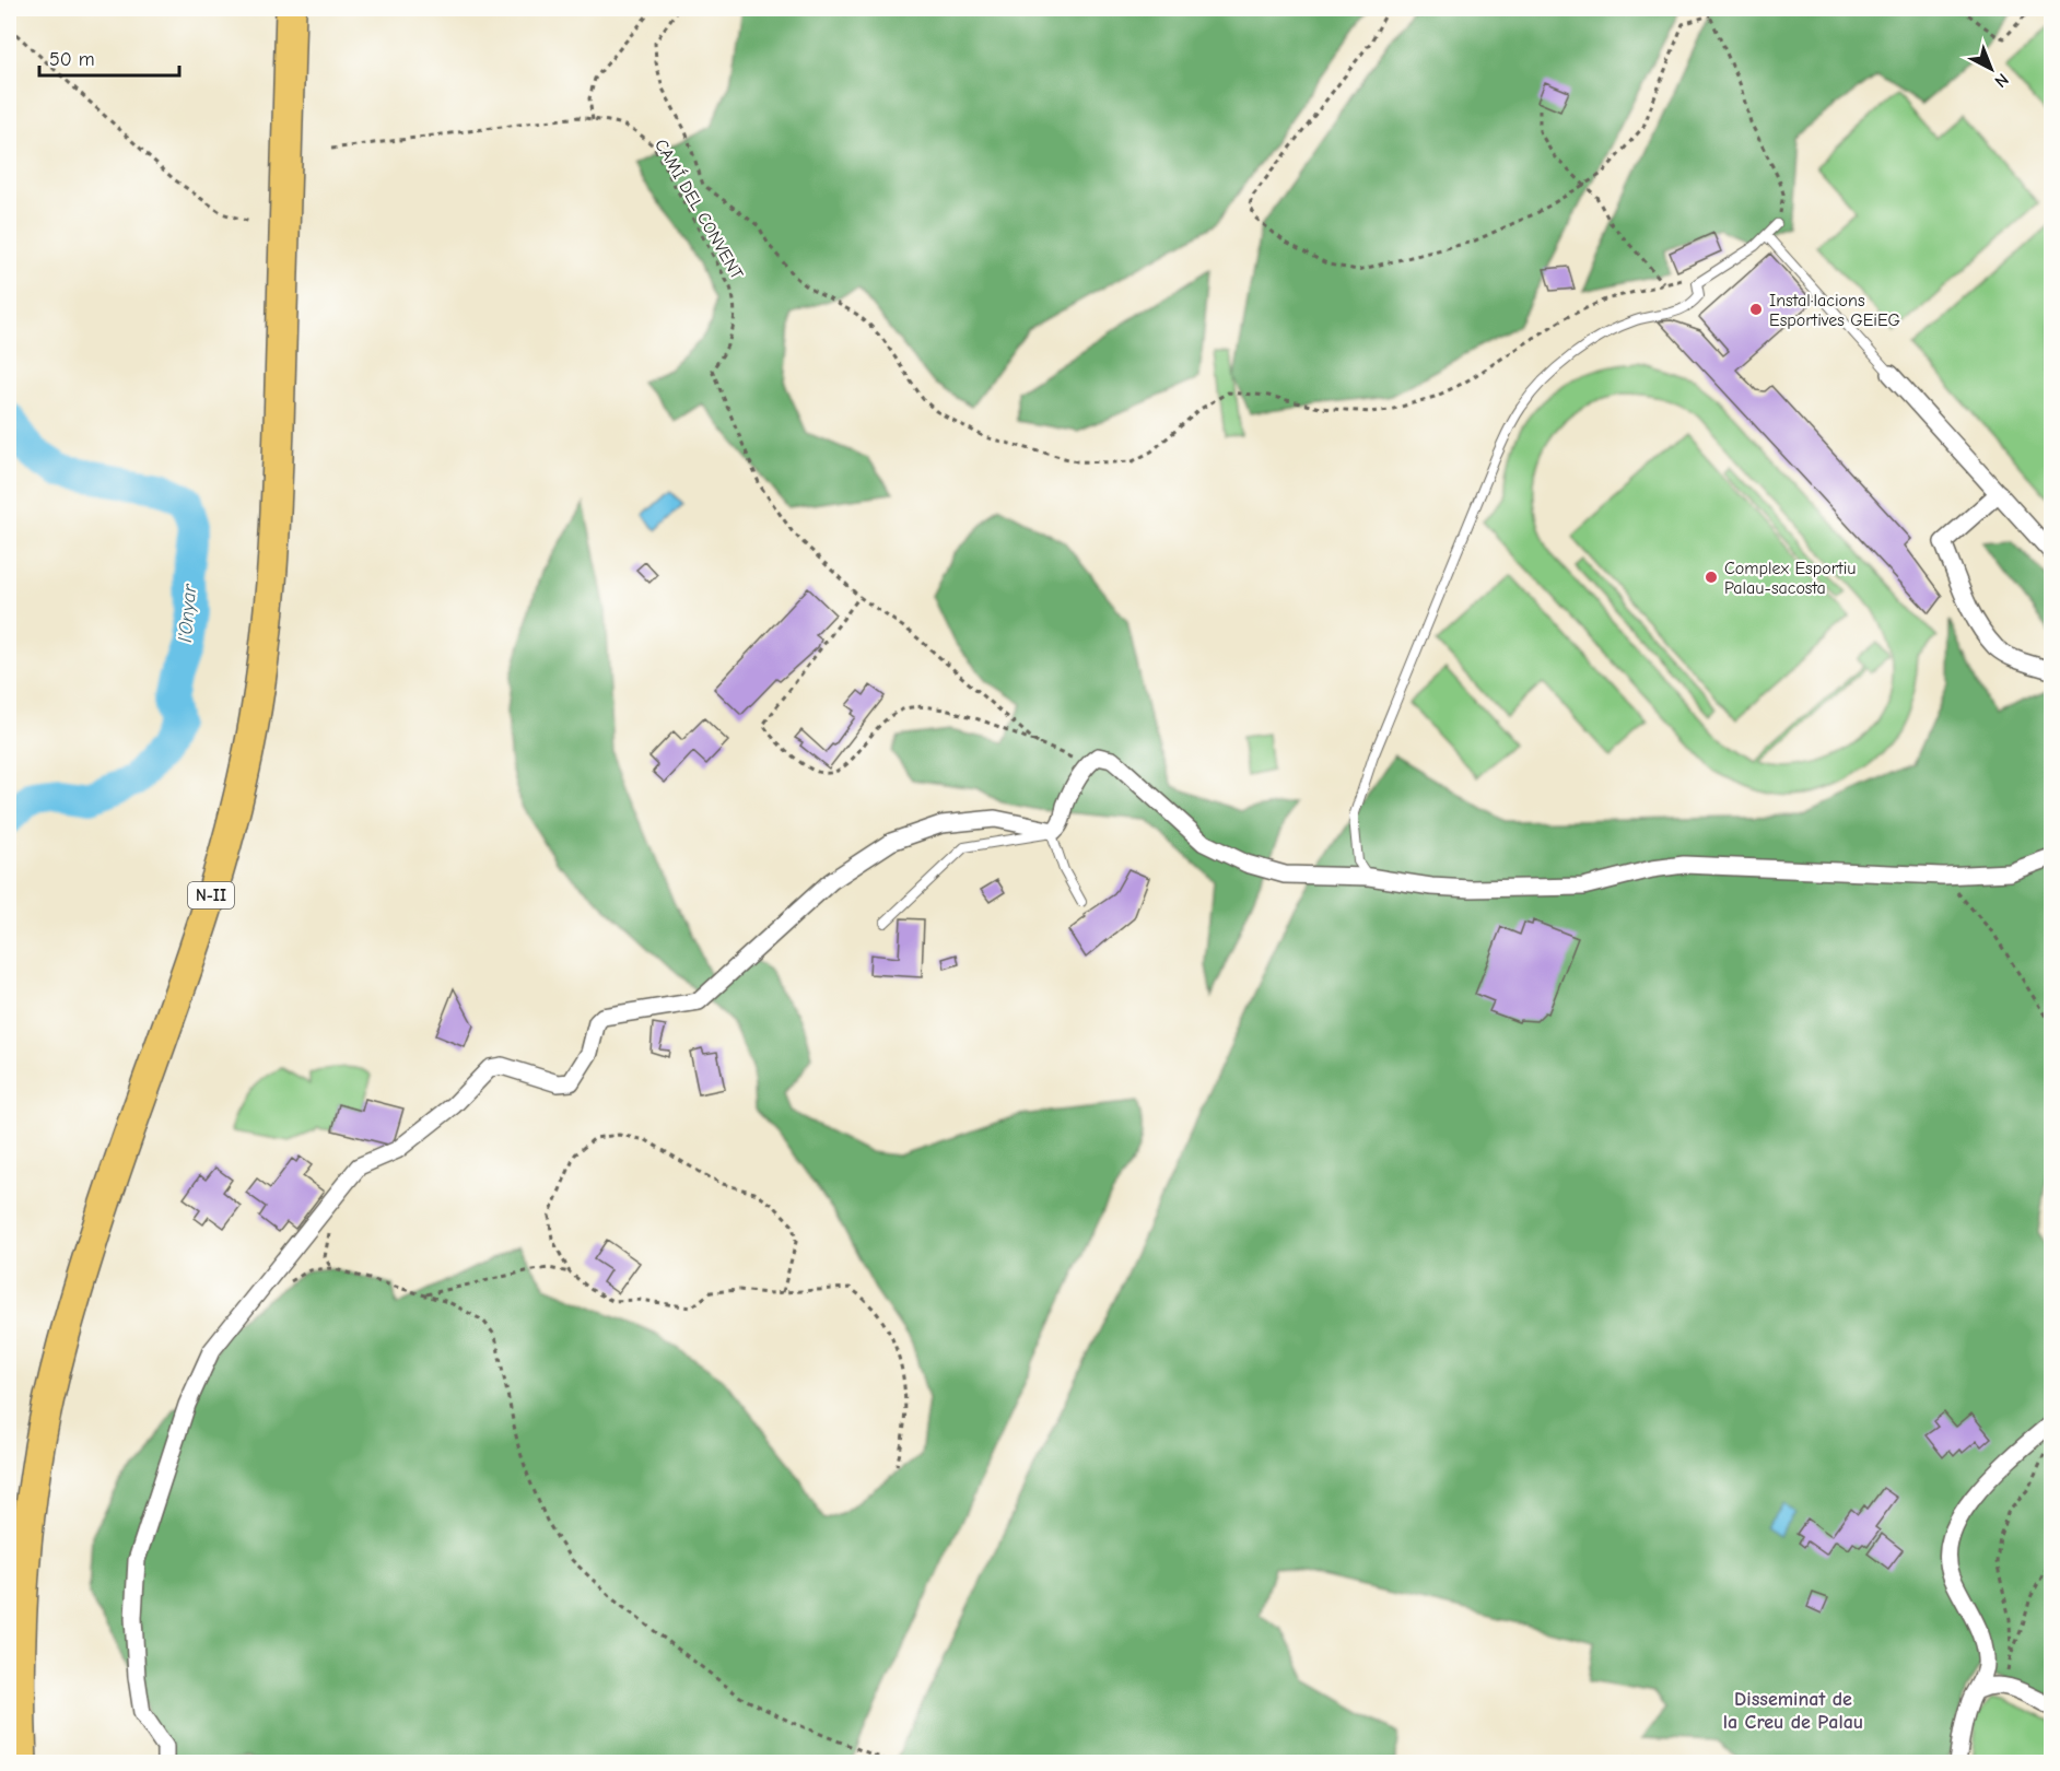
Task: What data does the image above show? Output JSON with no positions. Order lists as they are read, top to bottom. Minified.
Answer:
{"streets":{"highway":["N-II"],"path":["CAMÍ DEL CONVENT"]},"districts":["Disseminat de la Creu de Palau"],"water":["l'Onyar"],"places":["Instal·lacions Esportives GEiEG","Complex Esportiu Palau-sacosta"],"scale_bar":"50 m","north":"bottom right"}
